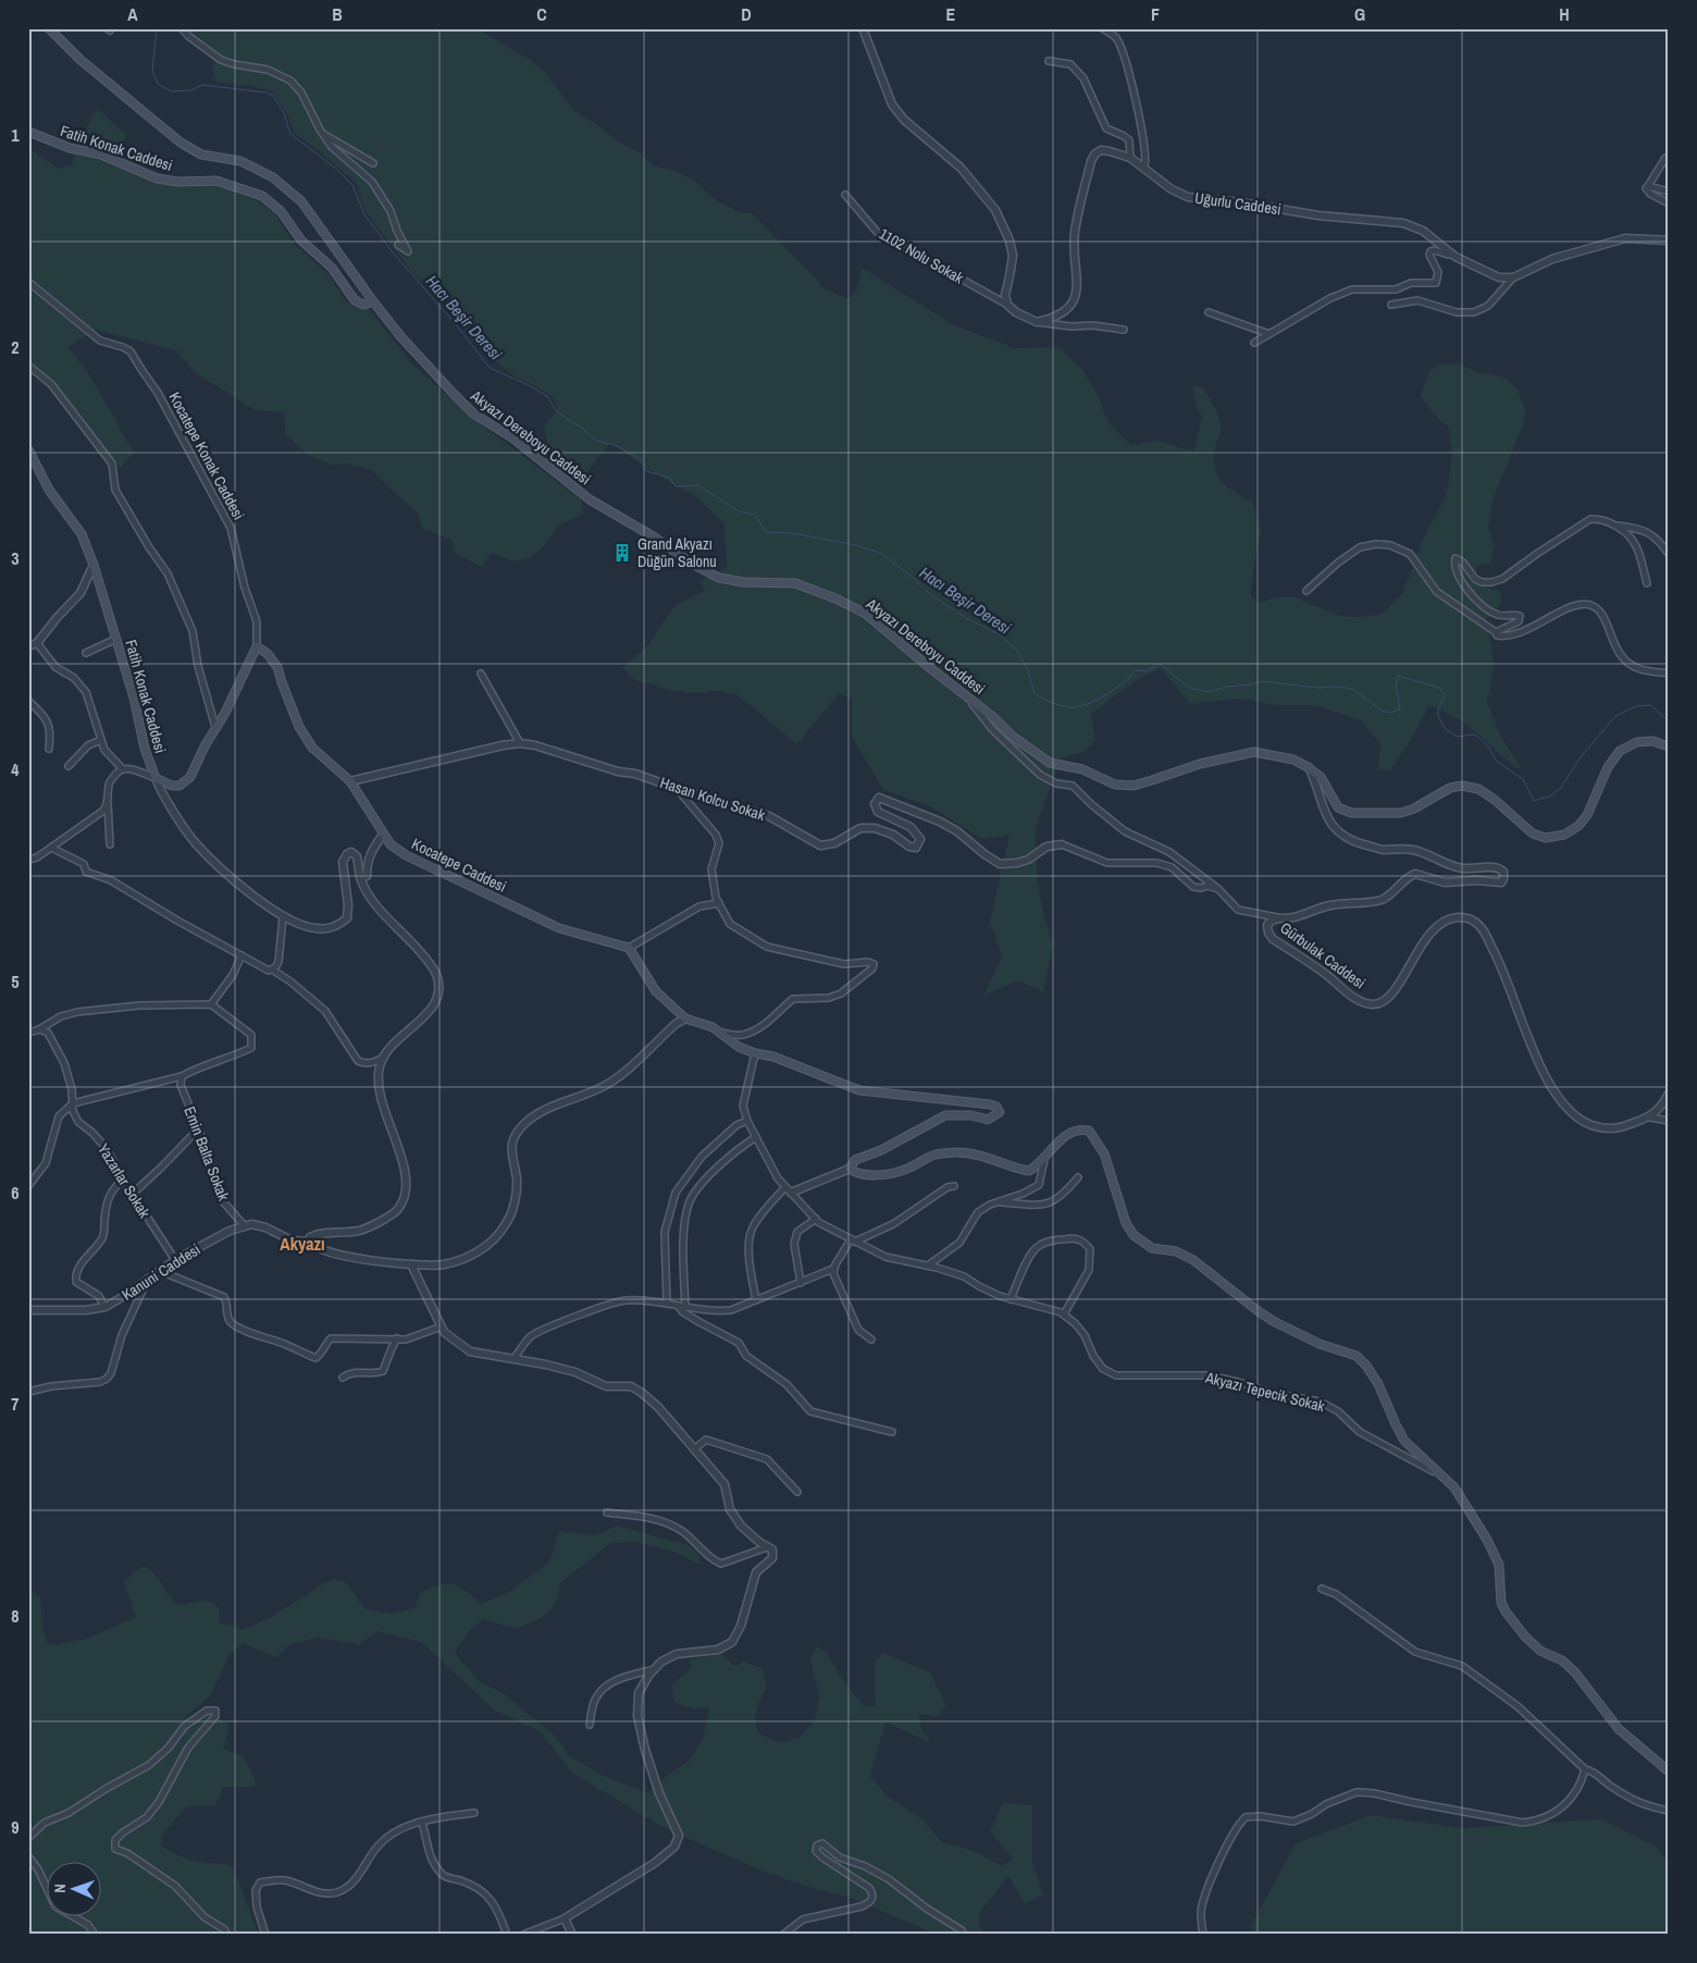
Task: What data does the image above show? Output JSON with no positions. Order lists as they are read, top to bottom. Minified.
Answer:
{"streets":{"main road":["Fatih Konak Caddesi","Akyazı Dereboyu Caddesi","Kocatepe Konak Caddesi","Kocatepe Caddesi"],"street":["Uğurlu Caddesi","1102 Nolu Sokak","Hasan Kolcu Sokak","Gürbulak Caddesi","Emin Balta Sokak","Yazarlar Sokak","Kanuni Caddesi","Akyazı Tepecik Sokak"]},"crossings":[["Fatih Konak Caddesi","Akyazı Dereboyu Caddesi"],["Fatih Konak Caddesi","Kocatepe Konak Caddesi"],["Akyazı Dereboyu Caddesi","Gürbulak Caddesi"],["Kocatepe Konak Caddesi","Kocatepe Caddesi"],["Hasan Kolcu Sokak","Kocatepe Caddesi"],["Emin Balta Sokak","Kanuni Caddesi"],["Yazarlar Sokak","Kanuni Caddesi"]],"districts":["Akyazı"],"water":["Hacı Beşir Deresi"],"places":{"building":["Grand Akyazı Düğün Salonu"]},"north":"left","grid":{"columns":["A","B","C","D","E","F","G","H"],"rows":["1","2","3","4","5","6","7","8","9"]}}
